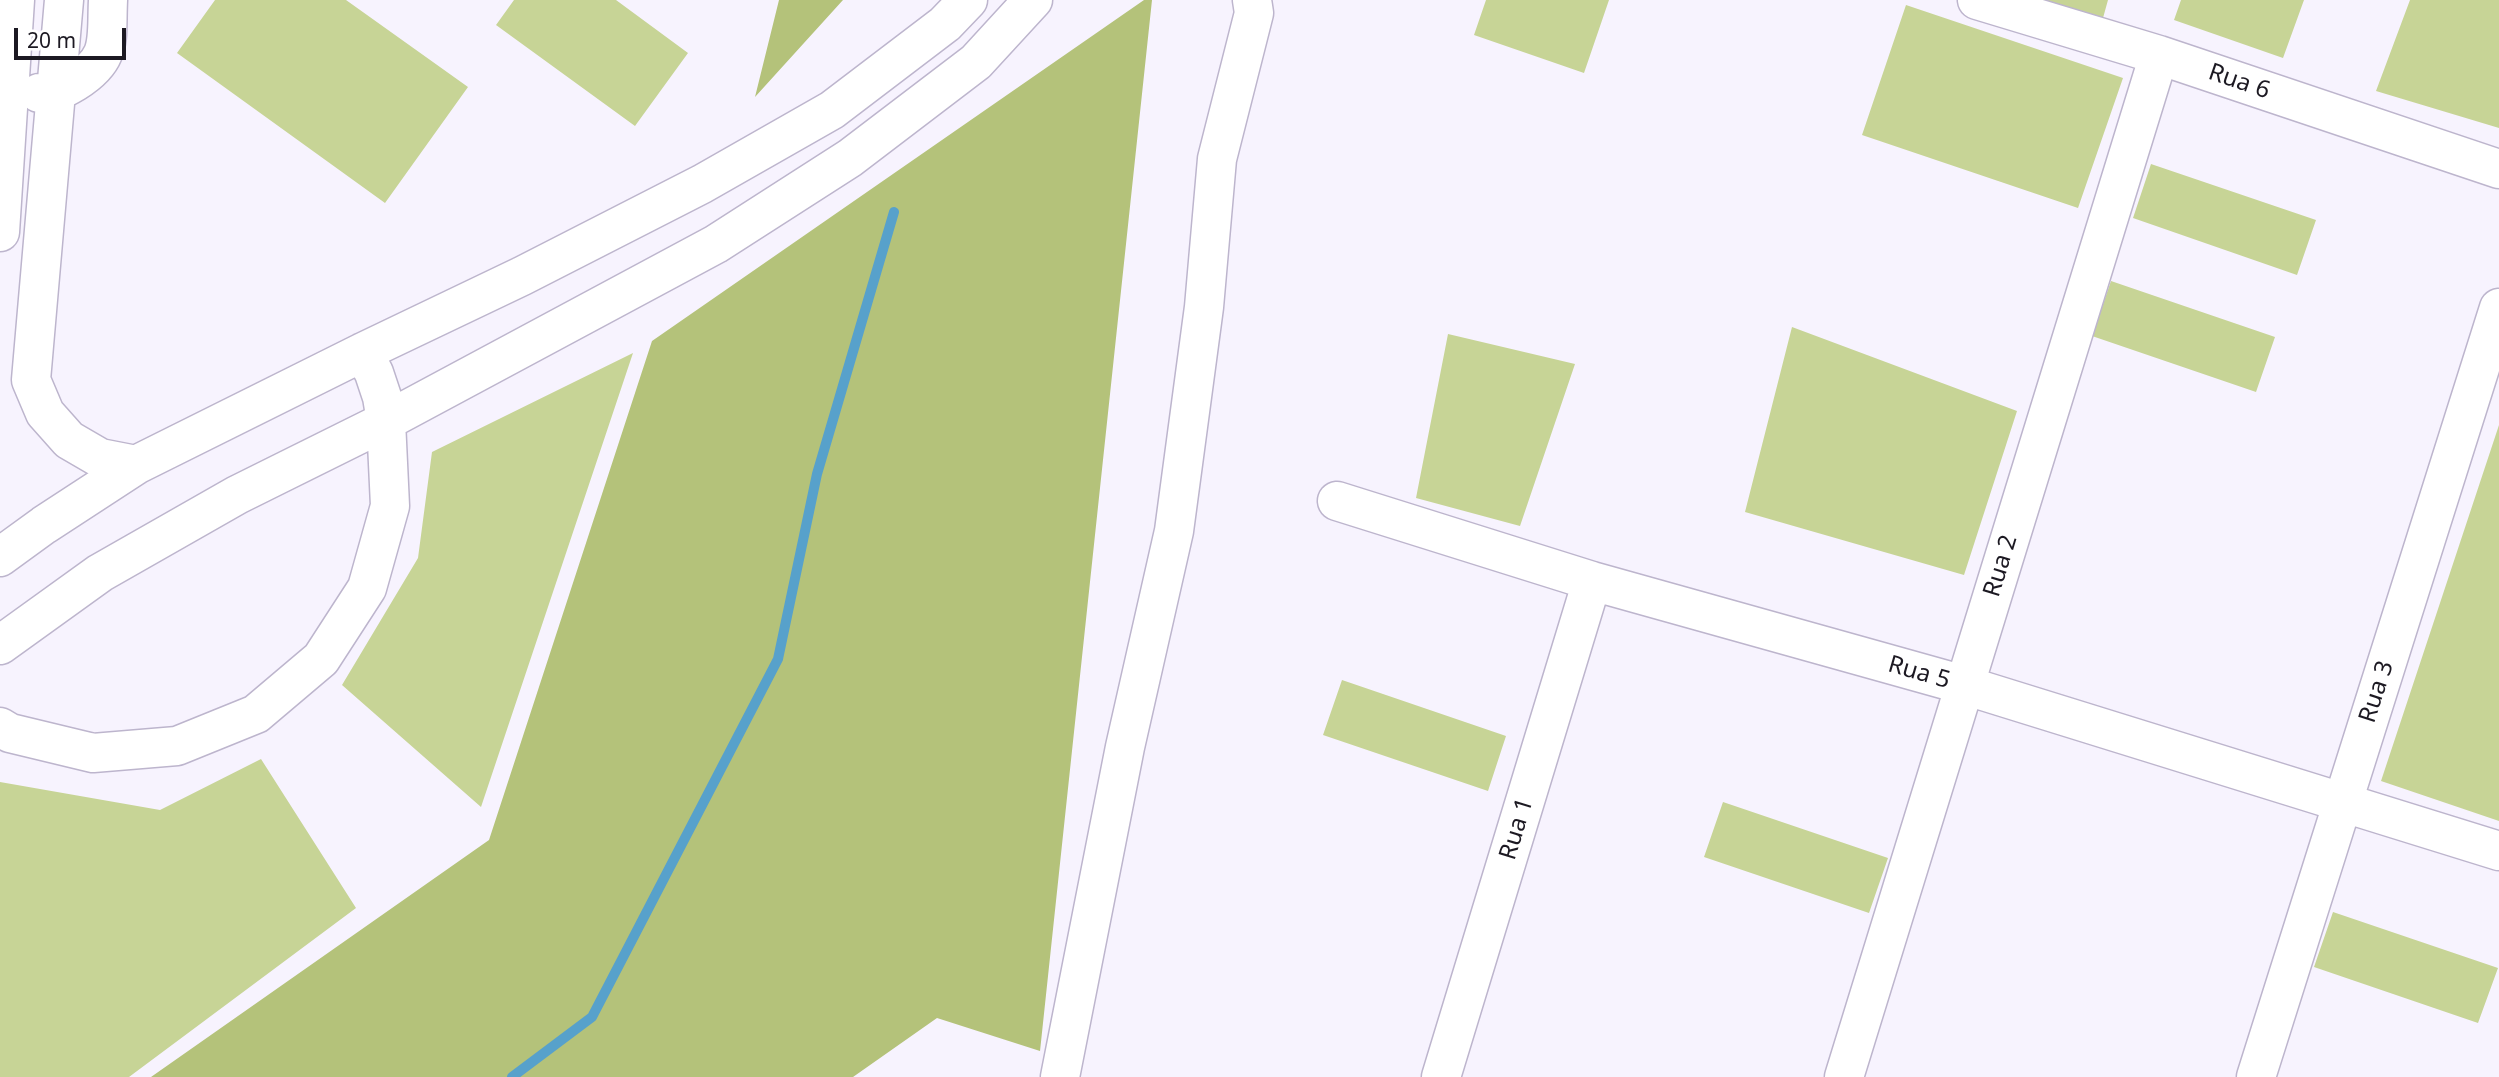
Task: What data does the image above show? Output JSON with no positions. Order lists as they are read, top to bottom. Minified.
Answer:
{"streets":{"street":["Rua 6","Rua 2","Rua 5","Rua 3","Rua 1"]},"crossings":[["Rua 6","Rua 2"],["Rua 2","Rua 5"],["Rua 5","Rua 3"],["Rua 5","Rua 1"]],"scale_bar":"20 m"}
